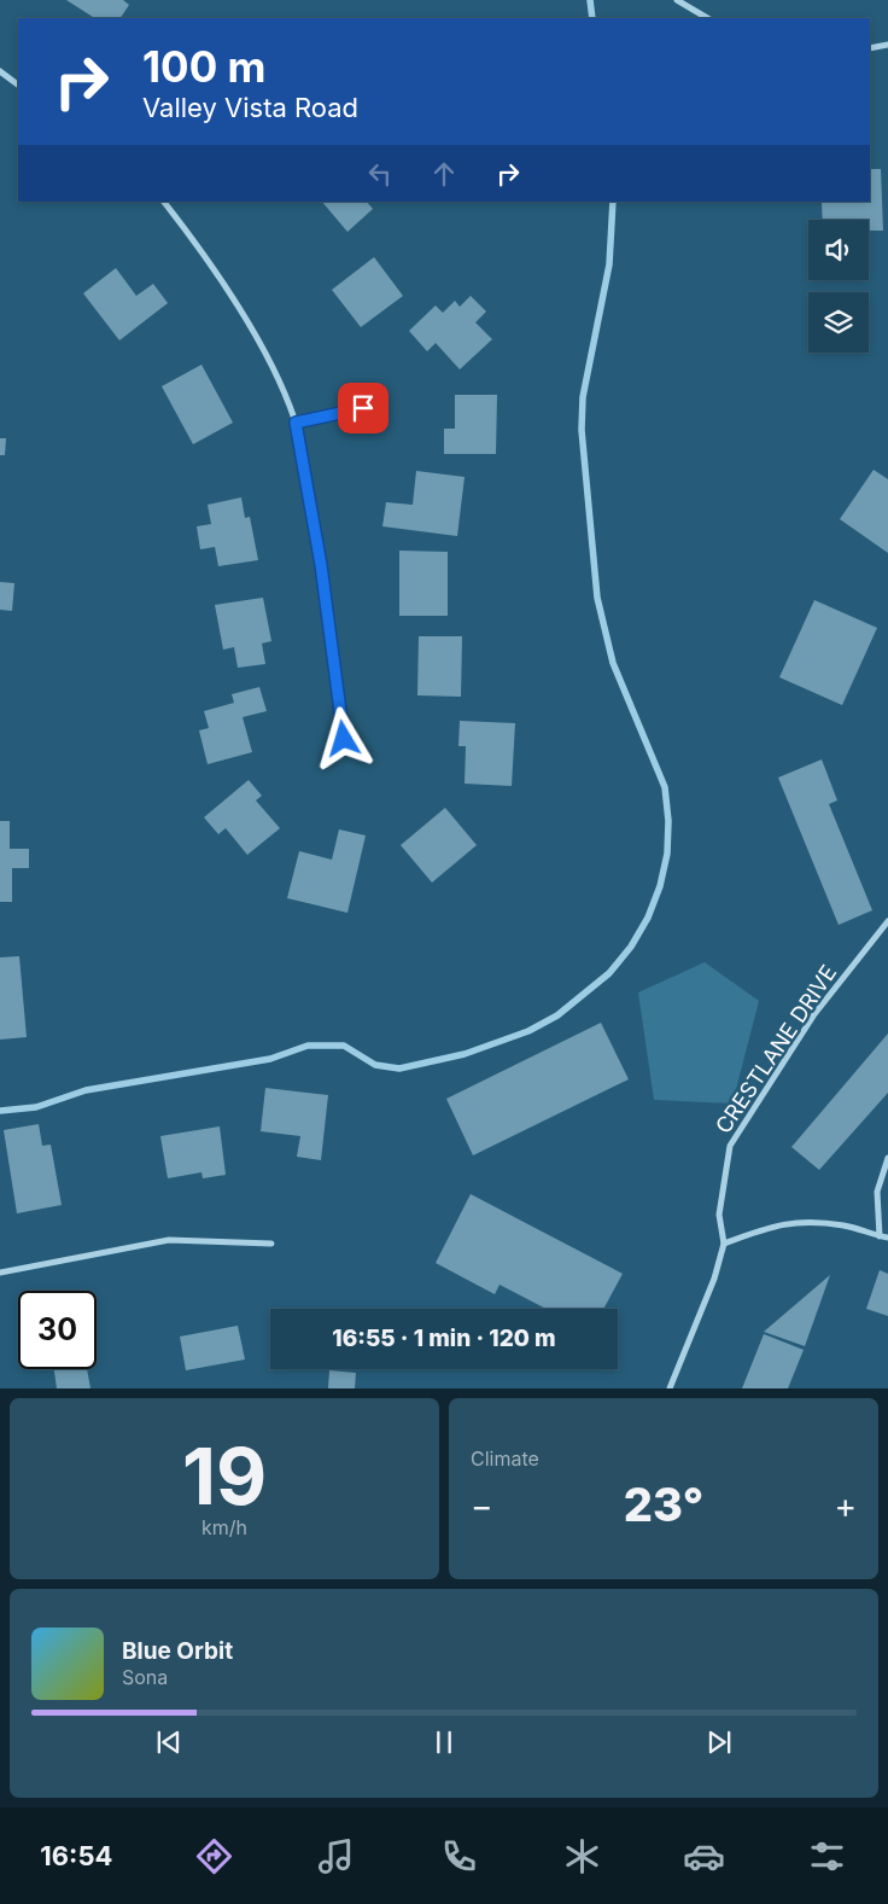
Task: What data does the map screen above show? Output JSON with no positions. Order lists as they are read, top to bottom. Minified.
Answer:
{"streets":{"street":["CRESTLANE DRIVE"]},"page":{"turn":["100 m","Valley Vista Road"],"limit":"30","trip":"16:55 · 1 min · 120 m","tile":[["19","km/h"],"Climate"],"heat":["−","23°","+"],"song":["Blue Orbit","Sona"],"tabs":"16:54"}}
